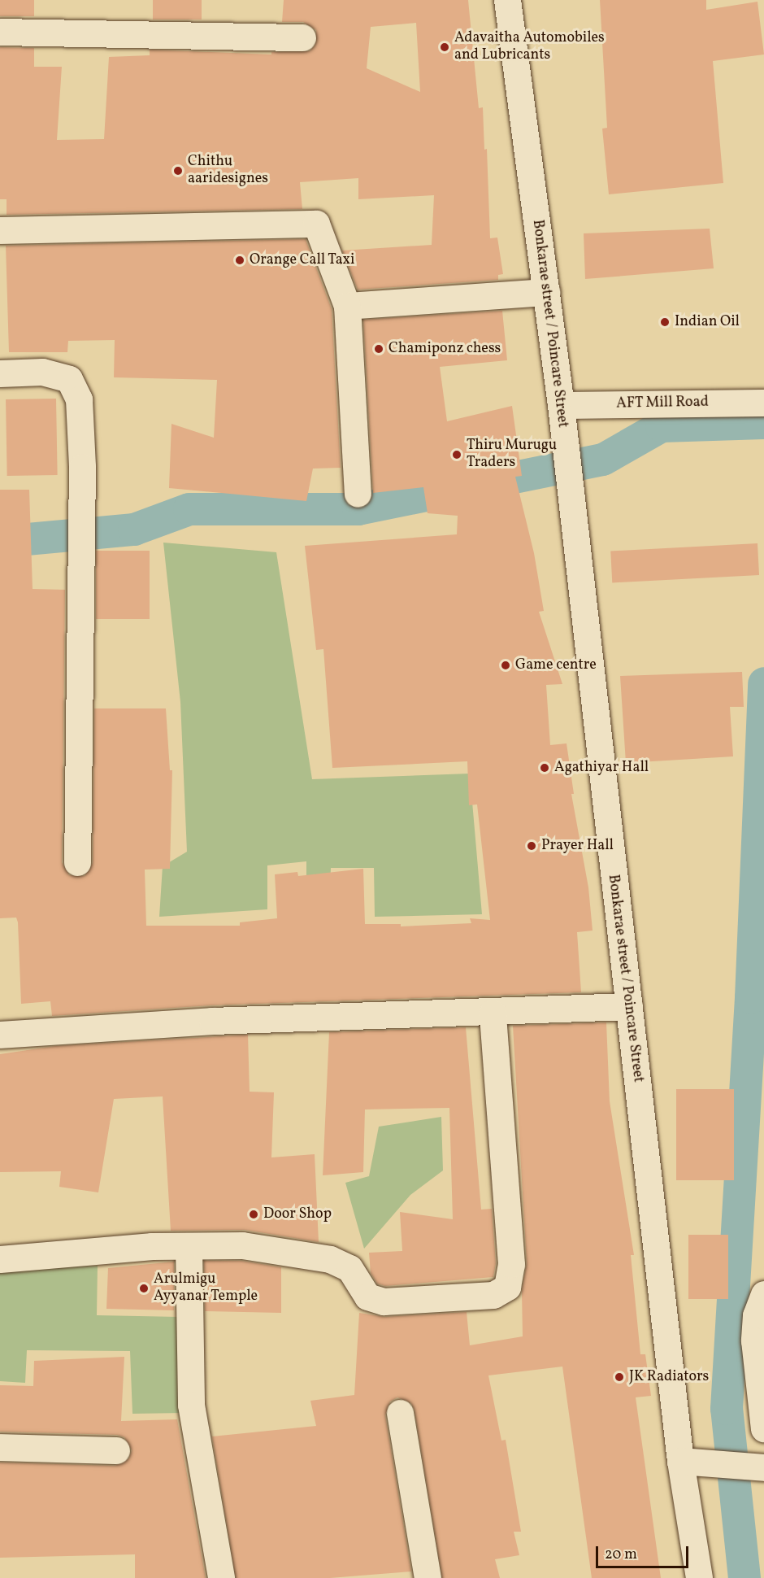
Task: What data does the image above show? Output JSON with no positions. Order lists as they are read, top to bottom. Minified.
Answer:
{"streets":{"street":["Bonkarae street / Poincare Street","AFT Mill Road"]},"crossings":[["Bonkarae street / Poincare Street","AFT Mill Road"]],"places":["Adavaitha Automobiles and Lubricants","Chithu aaridesignes","Orange Call Taxi","Indian Oil","Chamiponz chess","Thiru Murugu Traders","Game centre","Agathiyar Hall","Prayer Hall","Door Shop","Arulmigu Ayyanar Temple","JK Radiators"],"scale_bar":"20 m"}
